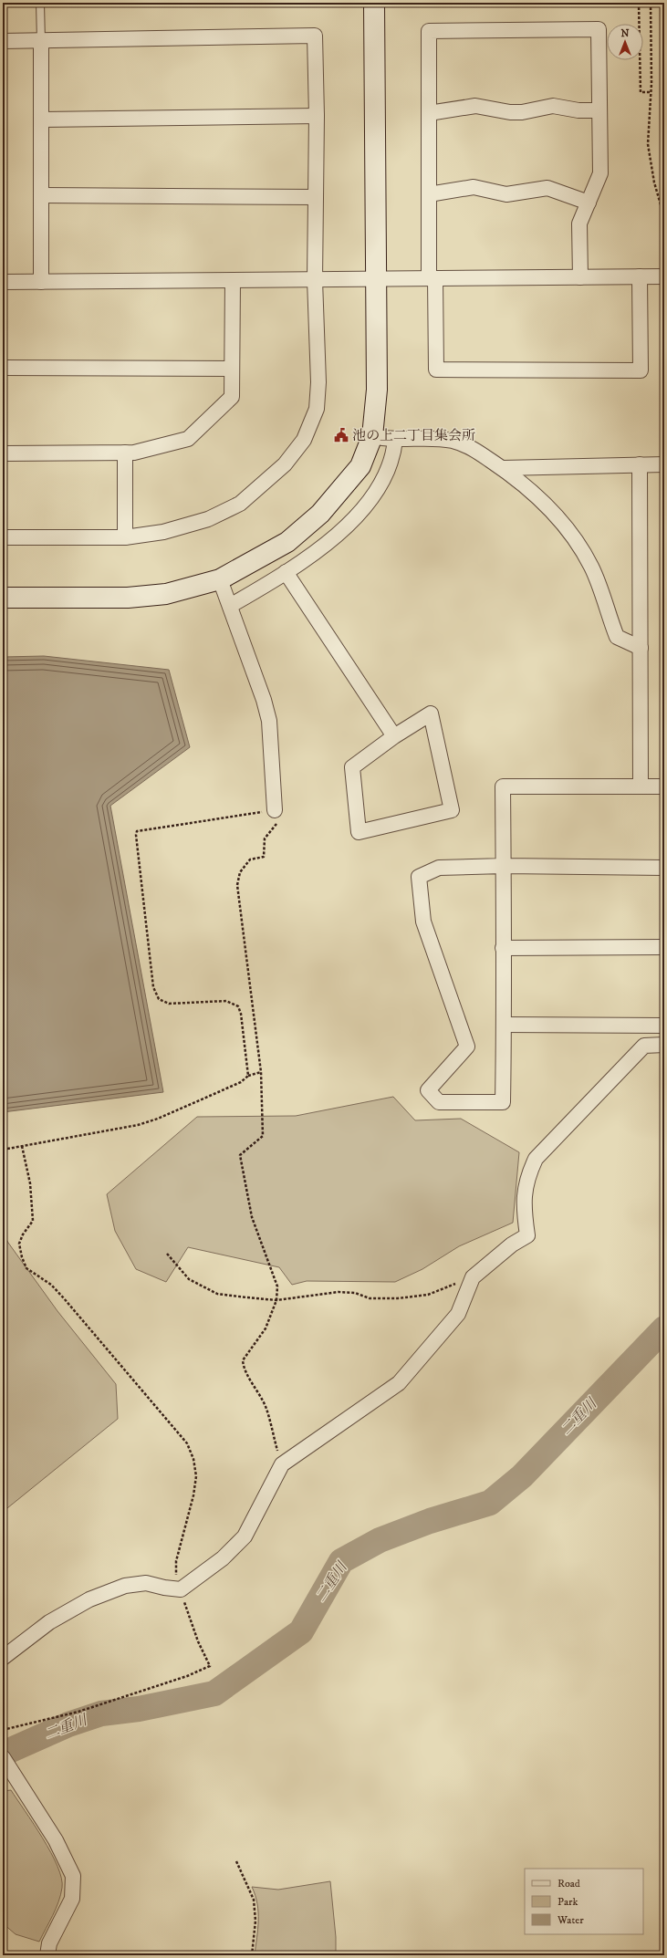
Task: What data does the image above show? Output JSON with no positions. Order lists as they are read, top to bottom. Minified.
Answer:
{"water":["二重川"],"places":{"public building":["池の上二丁目集会所"]},"legend":["Road","Park","Water"],"north":"top"}
